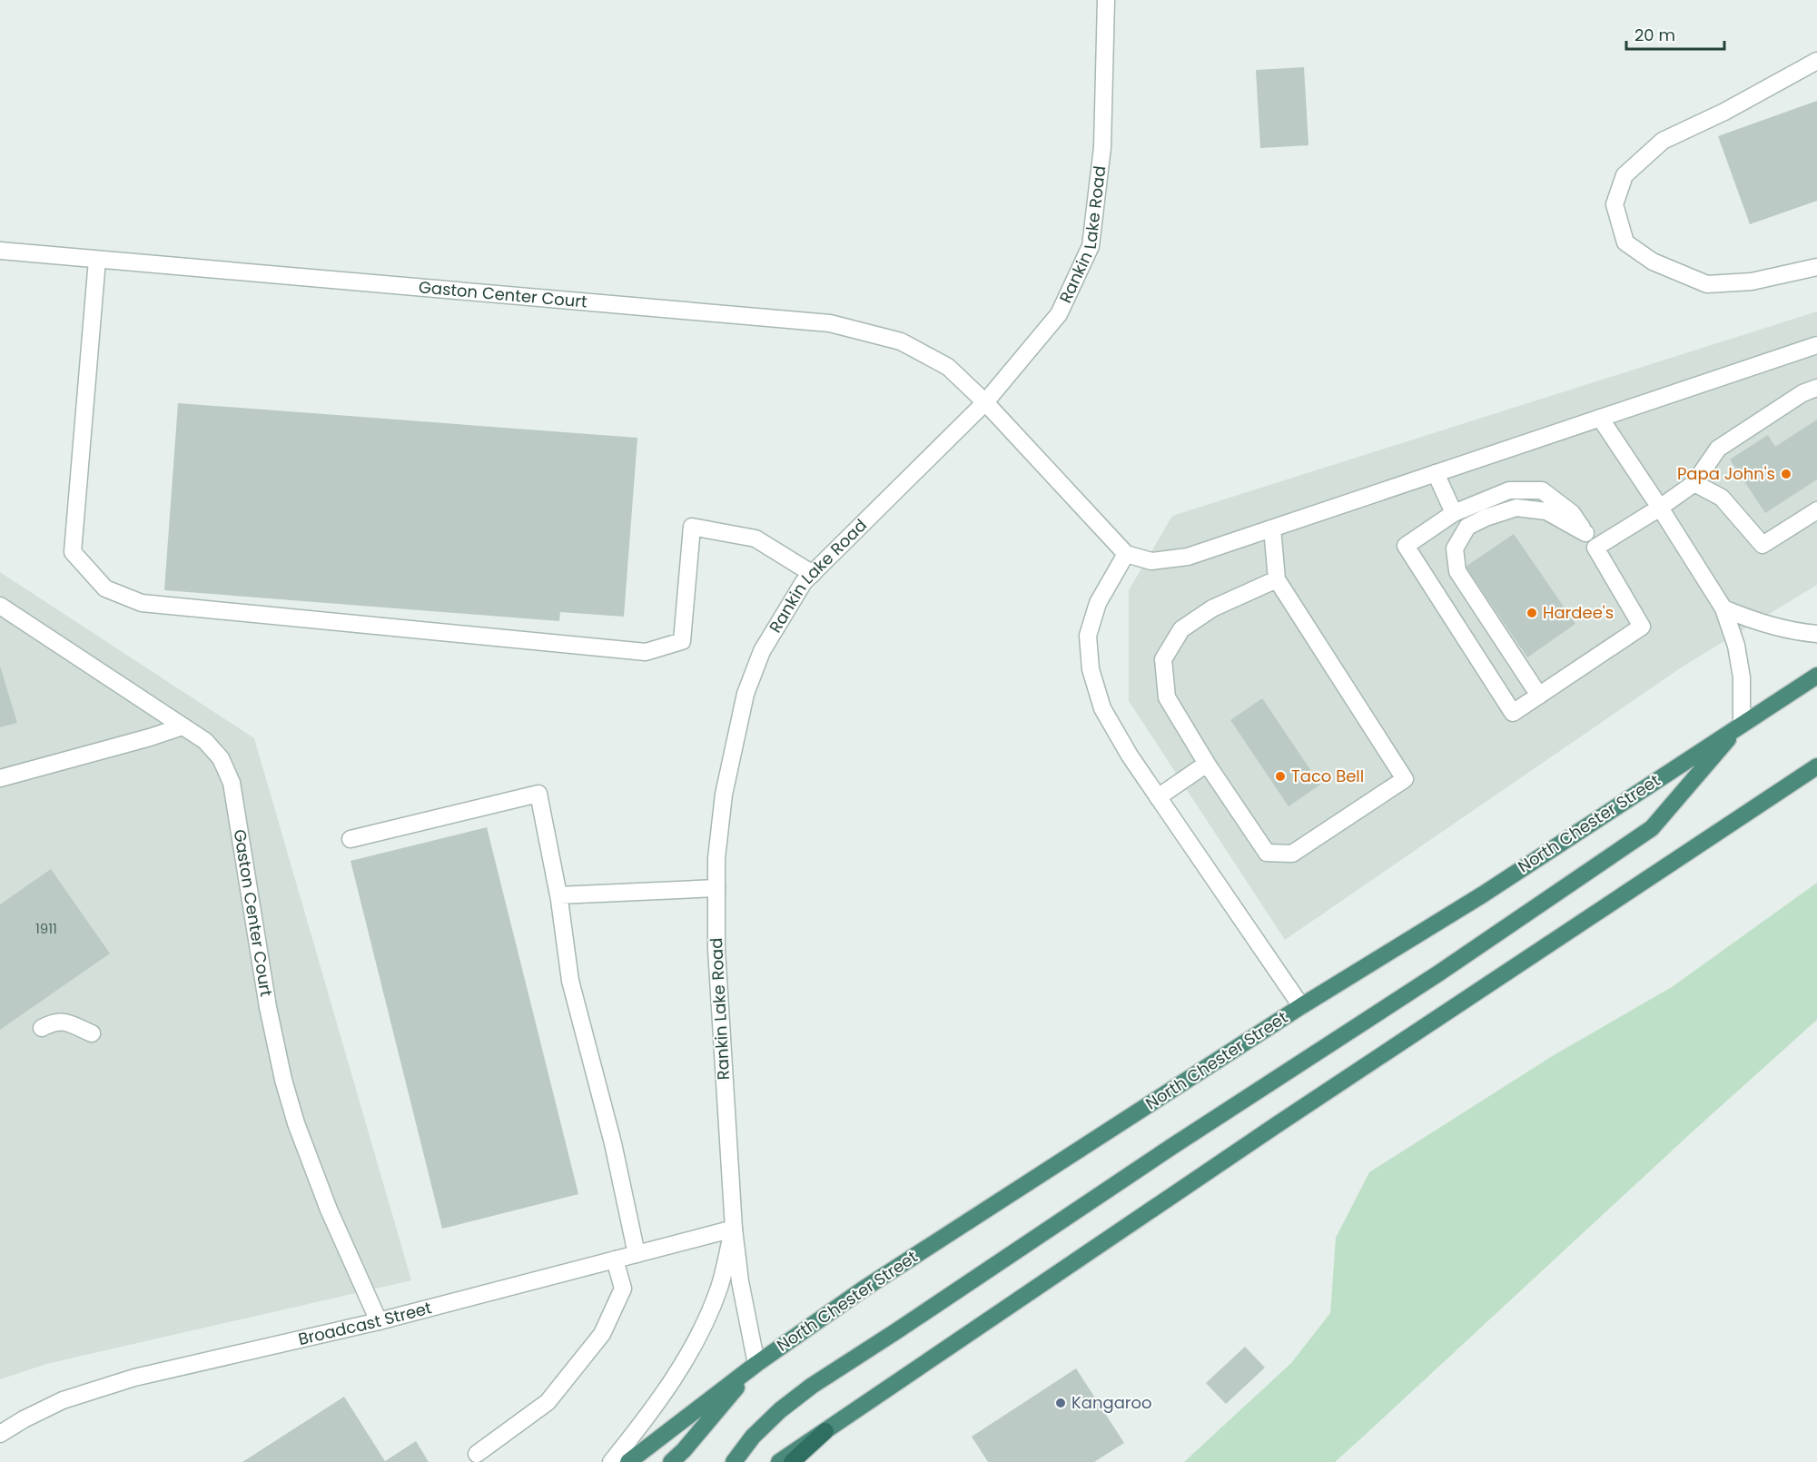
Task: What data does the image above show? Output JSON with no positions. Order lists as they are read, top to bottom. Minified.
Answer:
{"streets":{"highway":["North Chester Street"],"street":["Rankin Lake Road","Gaston Center Court","Broadcast Street"]},"crossings":[["Rankin Lake Road","Gaston Center Court"],["Rankin Lake Road","North Chester Street"],["Rankin Lake Road","Broadcast Street"],["Gaston Center Court","Broadcast Street"]],"places":["Papa John's","Hardee's","Taco Bell","Kangaroo"],"house_numbers":["1911"],"scale_bar":"20 m"}
